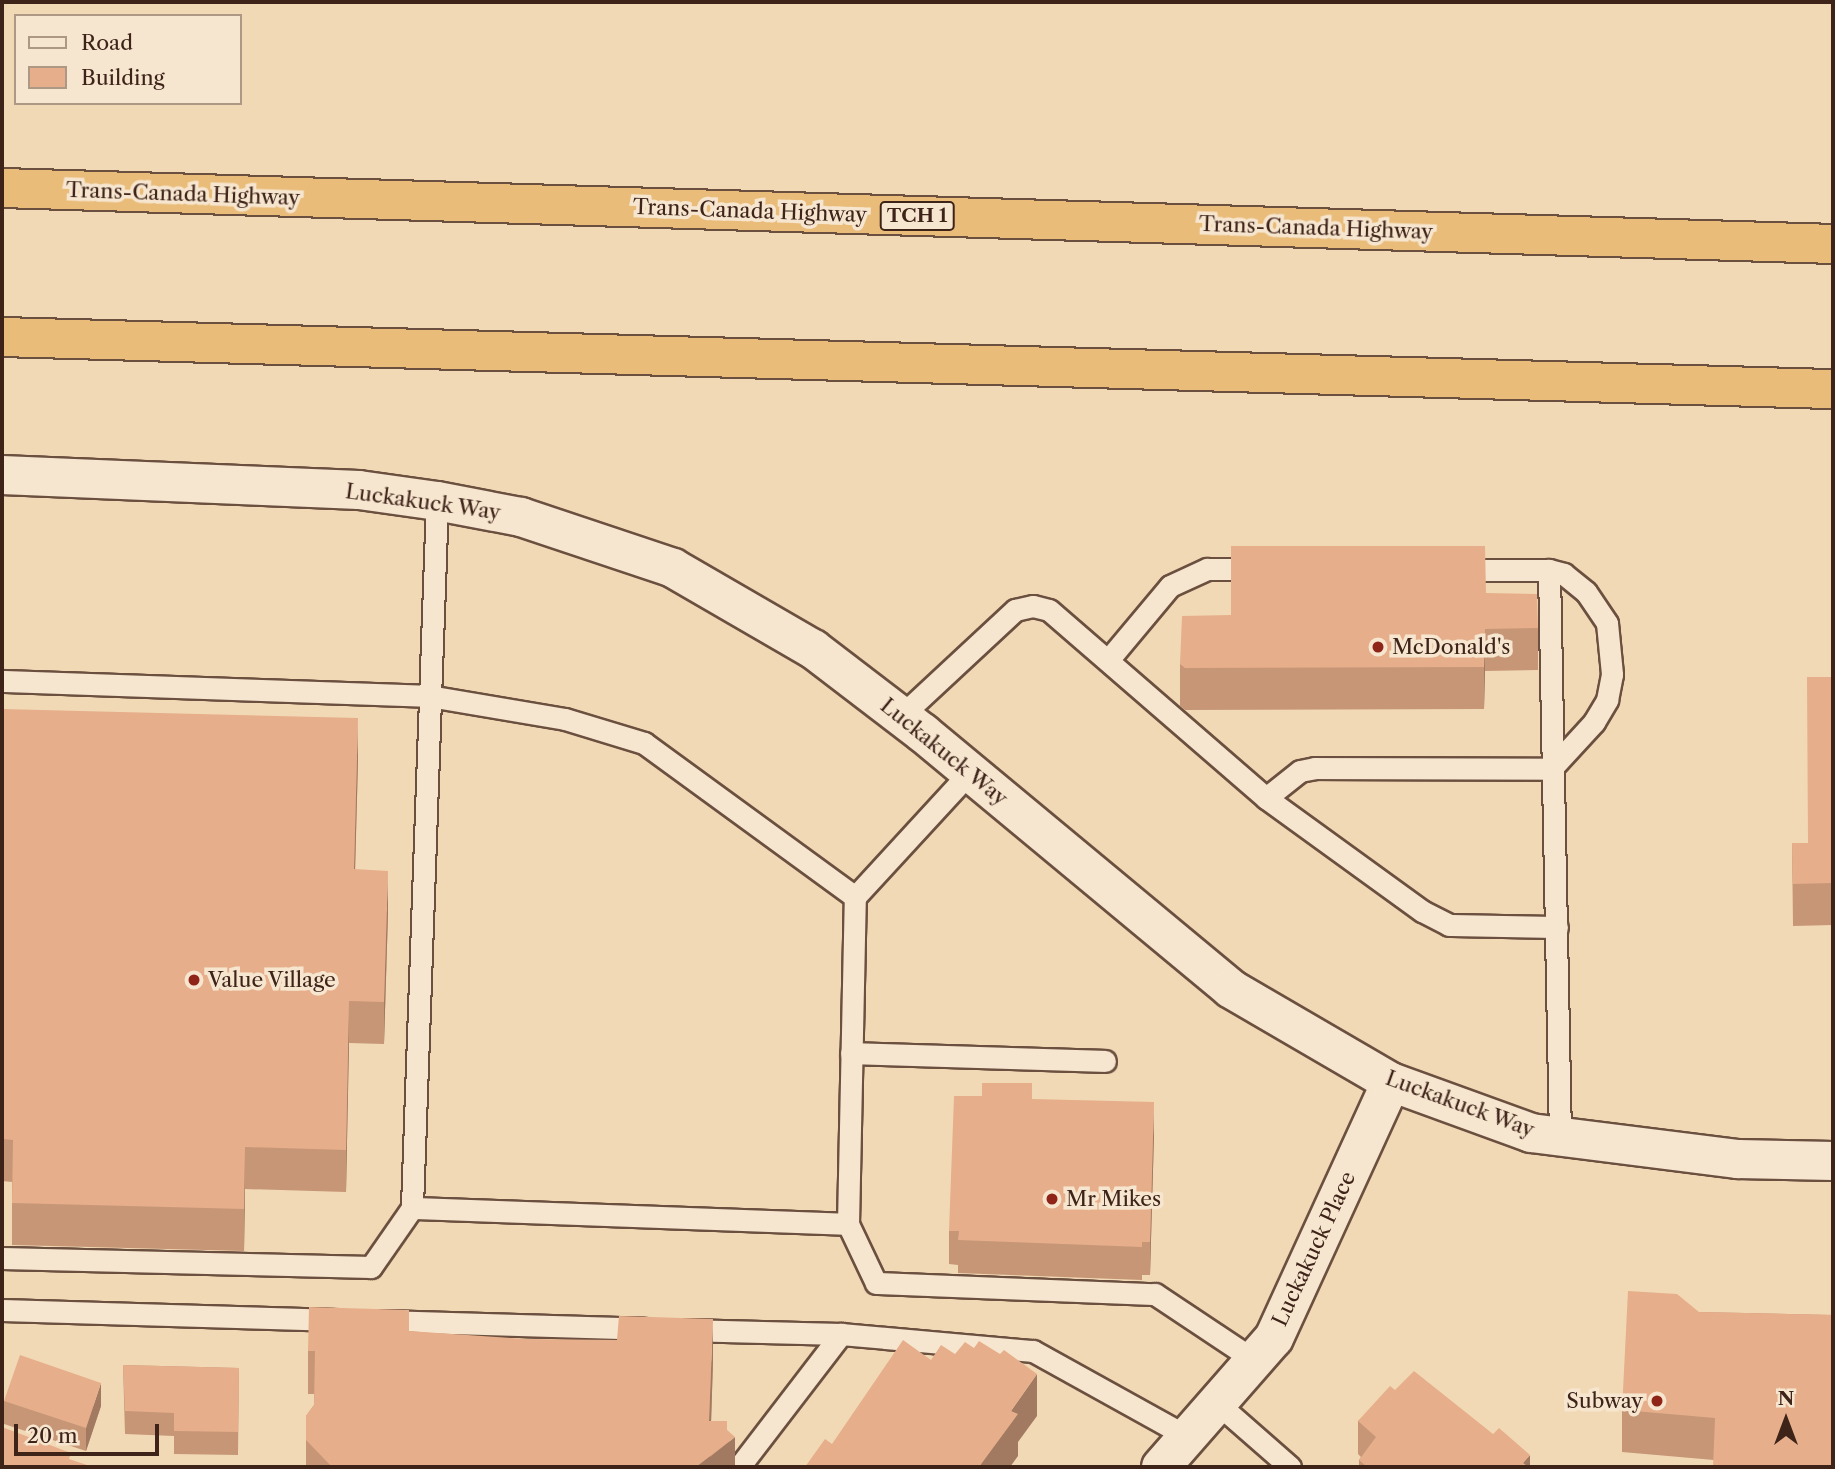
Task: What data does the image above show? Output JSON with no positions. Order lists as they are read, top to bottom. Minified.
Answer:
{"streets":{"highway":["Trans-Canada Highway","TCH 1"],"street":["Luckakuck Way","Luckakuck Place"]},"crossings":[["Luckakuck Way","Luckakuck Place"]],"places":["McDonald's","Value Village","Mr Mikes","Subway"],"legend":["Road","Building"],"scale_bar":"20 m","north":"top"}
